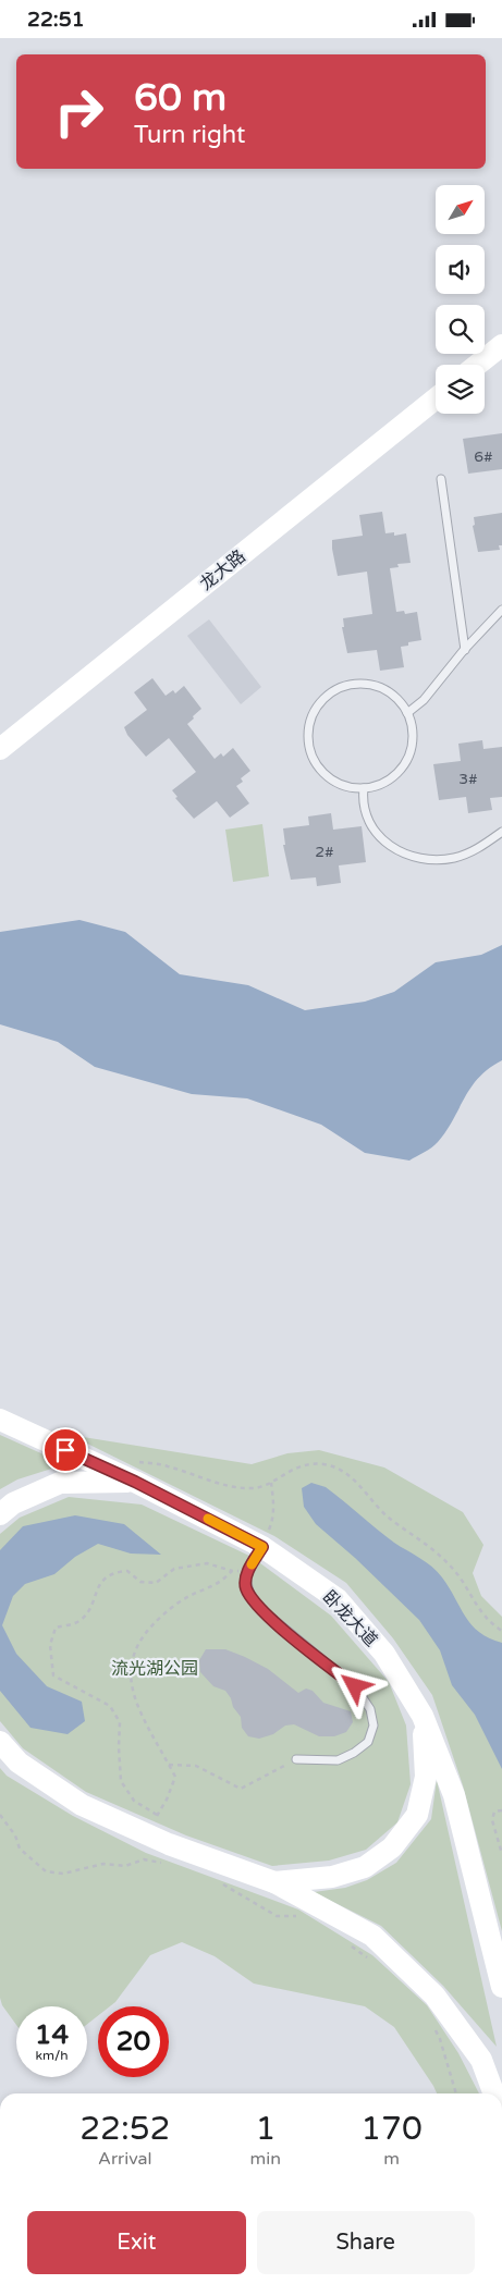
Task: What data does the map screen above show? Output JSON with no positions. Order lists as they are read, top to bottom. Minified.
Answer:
{"streets":{"main road":["龙大路","卧龙大道"]},"parks":["流光湖公园"],"house_numbers":["6#","3#","2#"],"north":"top right","page":{"status":"22:51","turn":["60 m","Turn right"],"speed":"14 km/h","limit":"20","eta":["22:52","Arrival","1","min","170","m"],"buttons":["Exit","Share"]}}
